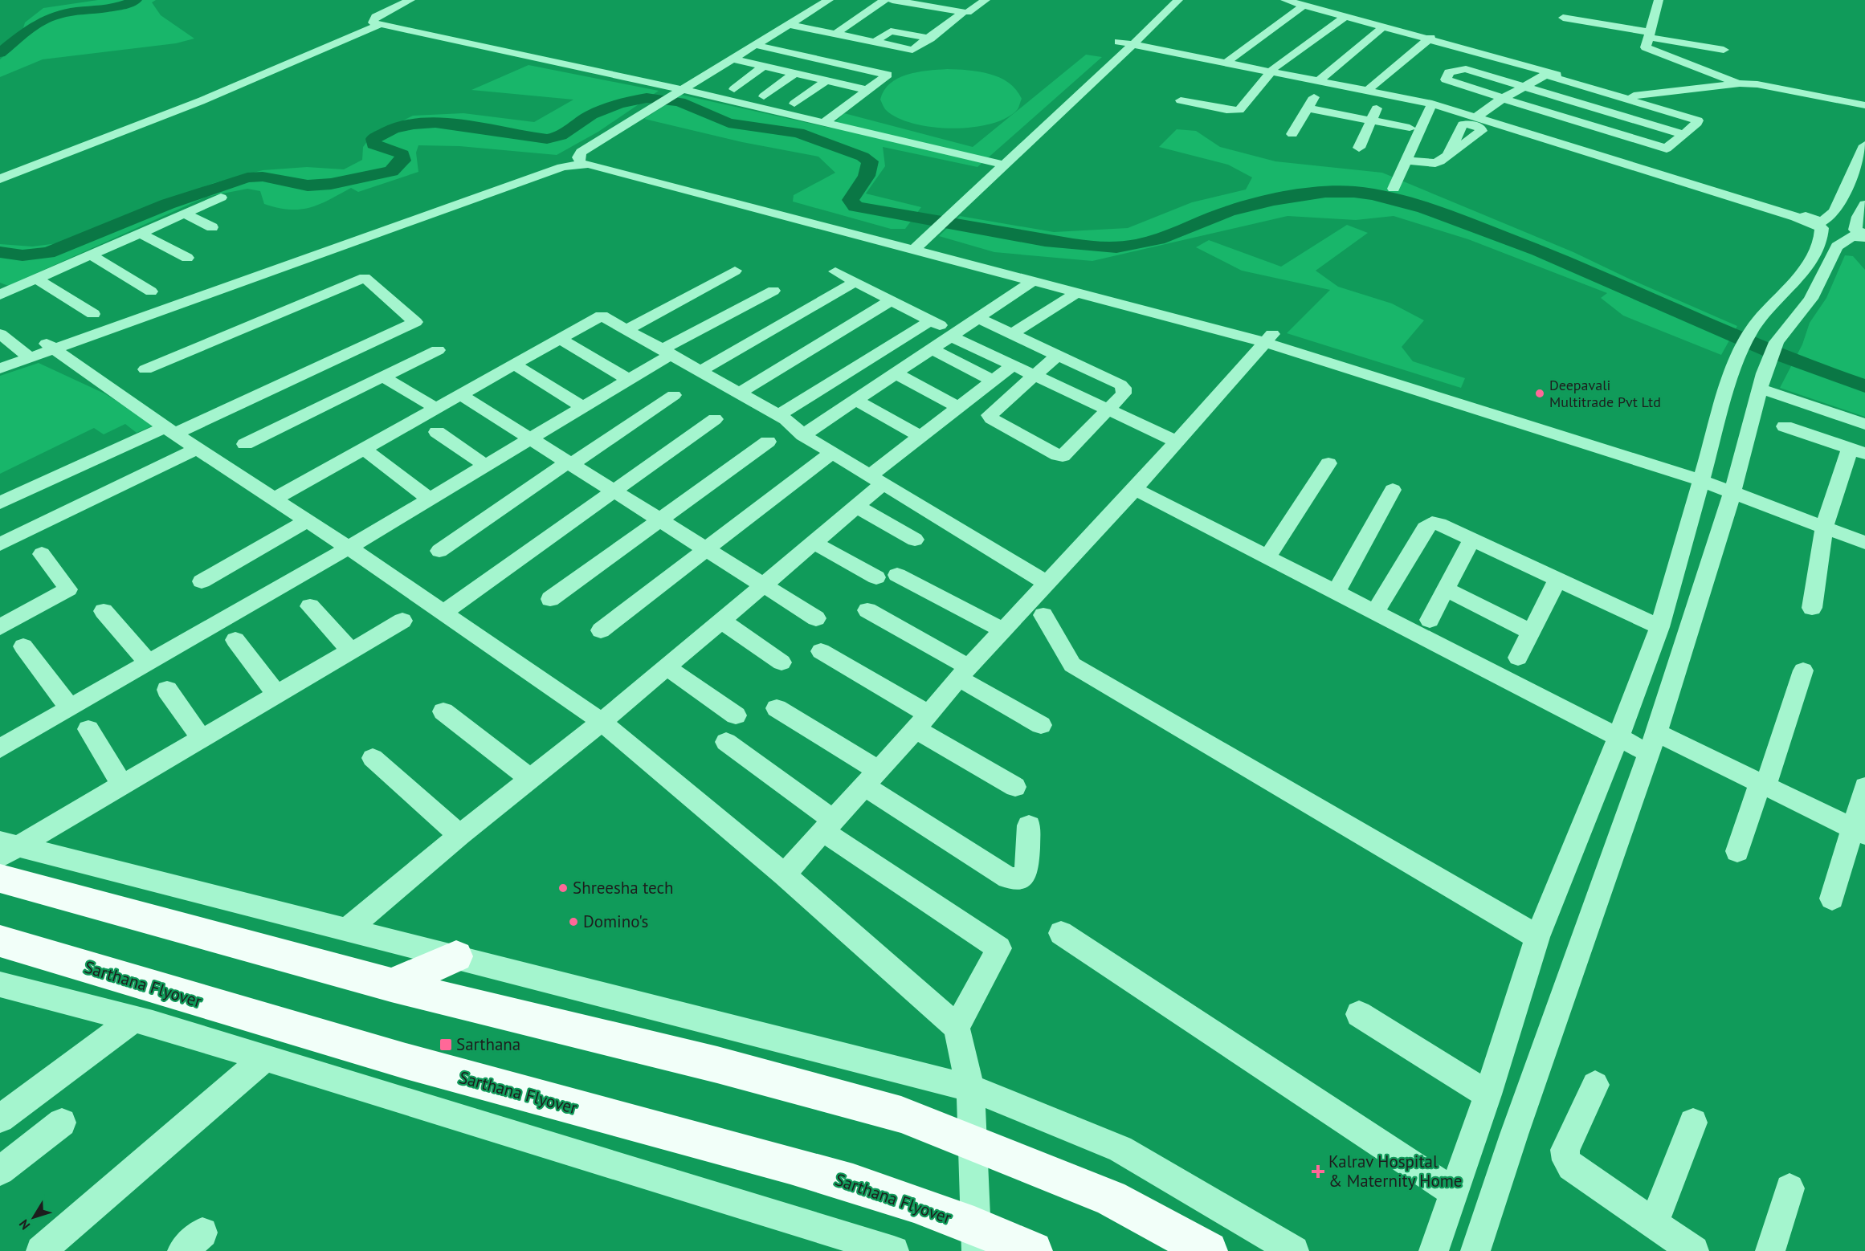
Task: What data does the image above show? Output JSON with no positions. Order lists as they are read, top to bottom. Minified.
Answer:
{"streets":{"main road":["Sarthana Flyover"]},"places":{"other":["Deepavali Multitrade Pvt Ltd","Shreesha tech","Domino's"],"transit":["Sarthana"],"health":["Kalrav Hospital & Maternity Home"]},"north":"bottom left"}
